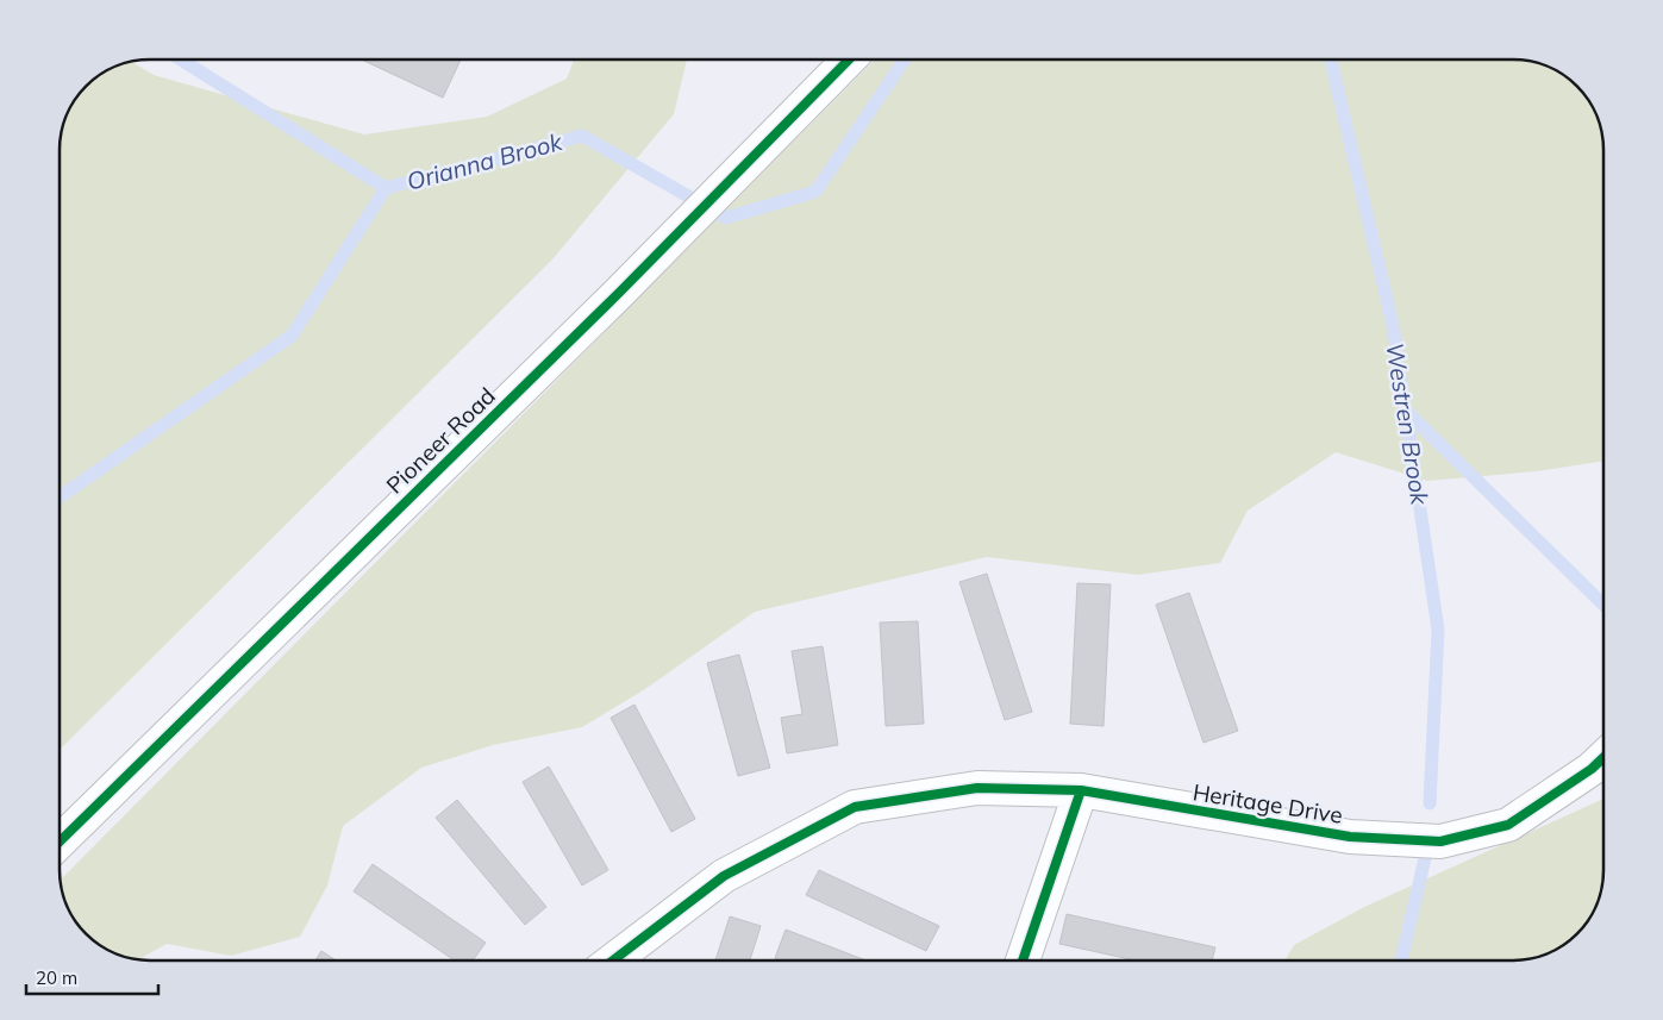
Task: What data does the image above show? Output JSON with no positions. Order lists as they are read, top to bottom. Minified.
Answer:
{"streets":{"street":["Pioneer Road","Heritage Drive"]},"water":["Orianna Brook","Westren Brook"],"scale_bar":"20 m"}
